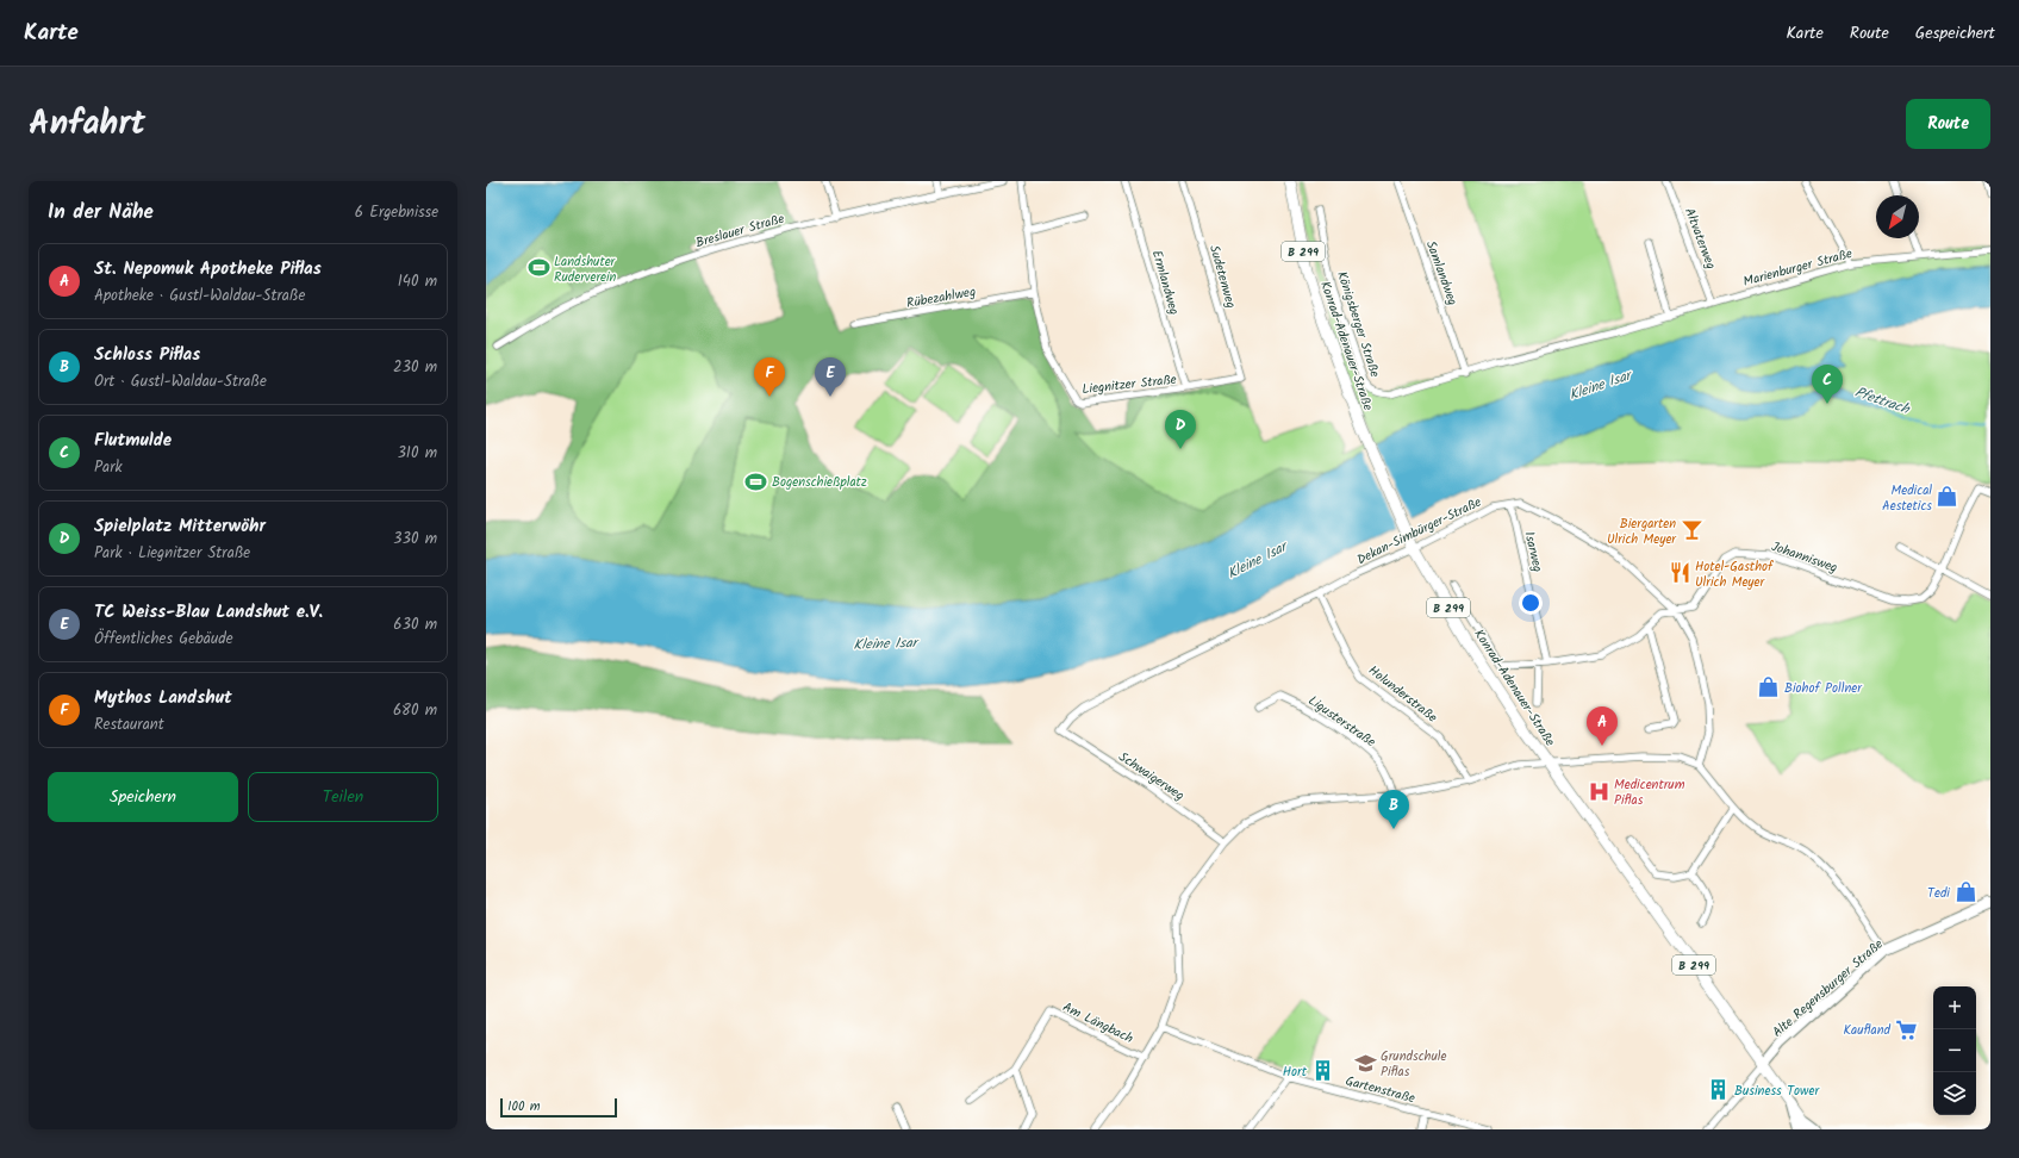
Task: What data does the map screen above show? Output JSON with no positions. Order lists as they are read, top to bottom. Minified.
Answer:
{"streets":{"main road":["B 299","Konrad-Adenauer-Straße"],"street":["Breslauer Straße","Altvaterweg","Marienburger Straße","Samlandweg","Sudetenweg","Ermlandweg","Rübezahlweg","Königsberger Straße","Liegnitzer Straße","Dekan-Simbürger-Straße","Isarweg","Johannisweg","Holunderstraße","Ligusterstraße","Schwaigerweg","Alte Regensburger Straße","Am Längbach","Gartenstraße"]},"crossings":[["Altvaterweg","Marienburger Straße"],["Marienburger Straße","Samlandweg"],["Marienburger Straße","Königsberger Straße"],["Sudetenweg","Liegnitzer Straße"],["Ermlandweg","Liegnitzer Straße"],["Rübezahlweg","Liegnitzer Straße"],["Konrad-Adenauer-Straße","Dekan-Simbürger-Straße"],["Konrad-Adenauer-Straße","Alte Regensburger Straße"],["Dekan-Simbürger-Straße","Isarweg"],["Dekan-Simbürger-Straße","Johannisweg"],["Dekan-Simbürger-Straße","Holunderstraße"],["Dekan-Simbürger-Straße","Schwaigerweg"],["Isarweg","Johannisweg"]],"water":["Kleine Isar","Pfettrach"],"places":{"sports":["Landshuter Ruderverein","Bogenschießplatz"],"shop":["Medical Aestetics","Biohof Pollner","Tedi"],"bar":["Biergarten Ulrich Meyer"],"restaurant":["Hotel-Gasthof Ulrich Meyer"],"hospital":["Medicentrum Piflas"],"supermarket":["Kaufland"],"school or university":["Grundschule Piflas"],"building":["Hort","Business Tower"]},"scale_bar":"100 m","north":"bottom left","page":{"header":"Karte","nav":["Karte","Route","Gespeichert"],"title":"Anfahrt","buttons":["Route",["Speichern","Teilen"]],"heading":["In der Nähe","6 Ergebnisse"],"list":[{"mark":"A","name":"St. Nepomuk Apotheke Piflas","note":"Apotheke · Gustl-Waldau-Straße","value":"140 m"},{"mark":"B","name":"Schloss Piflas","note":"Ort · Gustl-Waldau-Straße","value":"230 m"},{"mark":"C","name":"Flutmulde","note":"Park","value":"310 m"},{"mark":"D","name":"Spielplatz Mitterwöhr","note":"Park · Liegnitzer Straße","value":"330 m"},{"mark":"E","name":"TC Weiss-Blau Landshut e.V.","note":"Öffentliches Gebäude","value":"630 m"},{"mark":"F","name":"Mythos Landshut","note":"Restaurant","value":"680 m"}],"pins":["E","F","C","D","A","B"],"map_buttons":["+","−"],"scale":"100 m"}}
